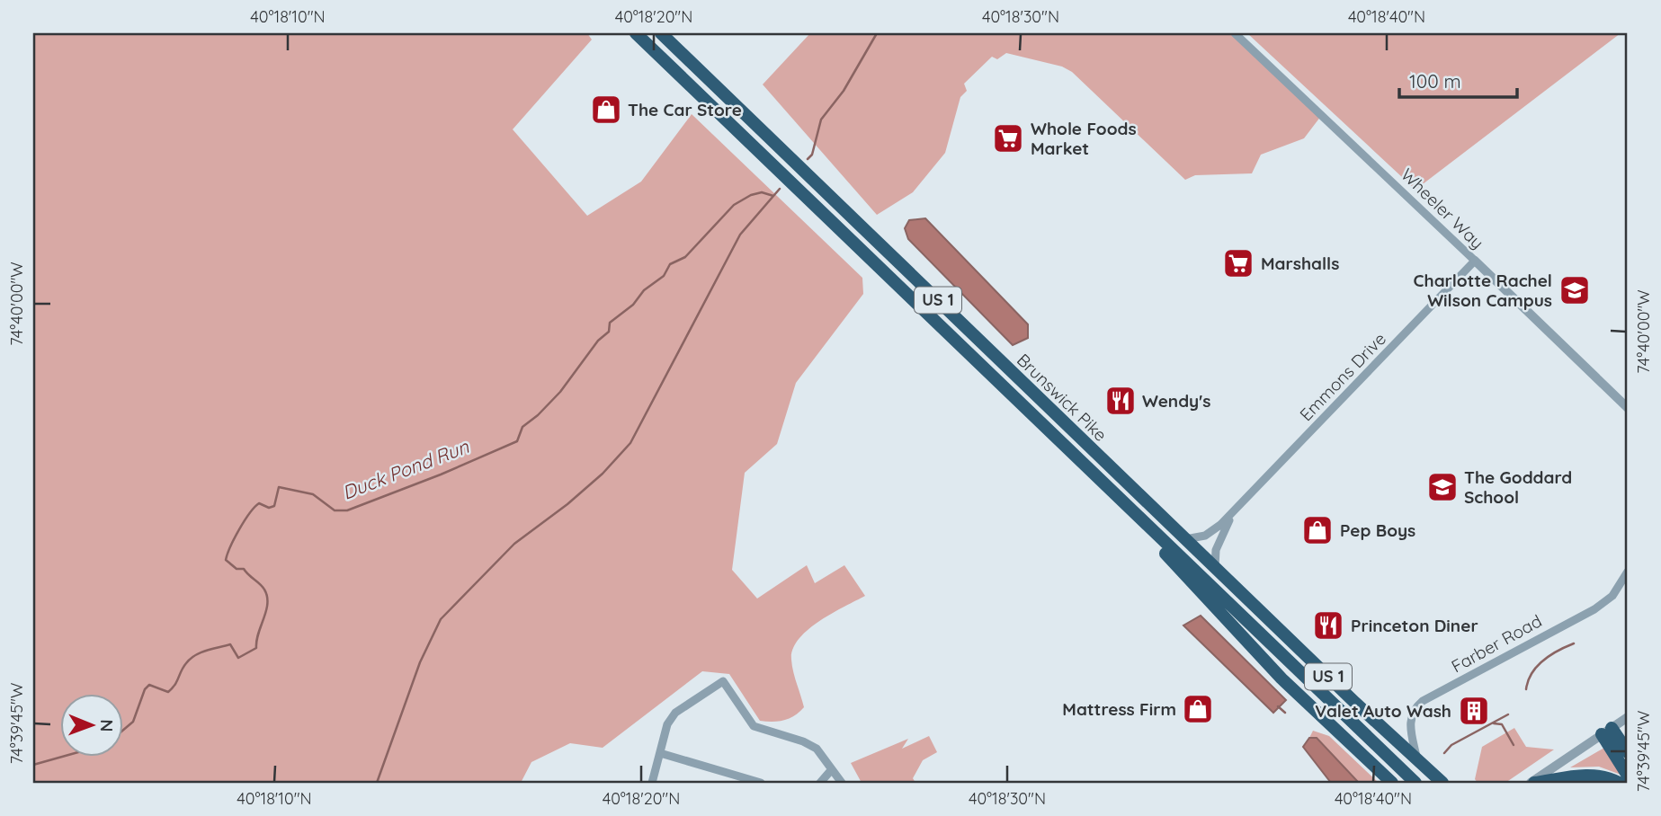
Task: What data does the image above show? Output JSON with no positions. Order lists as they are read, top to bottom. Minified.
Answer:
{"streets":{"highway":["US 1","Brunswick Pike"],"street":["Wheeler Way","Emmons Drive","Farber Road"]},"crossings":[["Wheeler Way","Emmons Drive"],["Emmons Drive","Brunswick Pike"],["Brunswick Pike","Farber Road"]],"water":["Duck Pond Run"],"places":{"shop":["The Car Store","Pep Boys","Mattress Firm"],"supermarket":["Whole Foods Market","Marshalls"],"school or university":["Charlotte Rachel Wilson Campus","The Goddard School"],"restaurant":["Wendy's","Princeton Diner"],"building":["Valet Auto Wash"]},"scale_bar":"100 m","north":"right","coordinates":["40°18'10\"N","40°18'20\"N","40°18'30\"N","40°18'40\"N","74°40'00\"W","74°39'45\"W"]}
